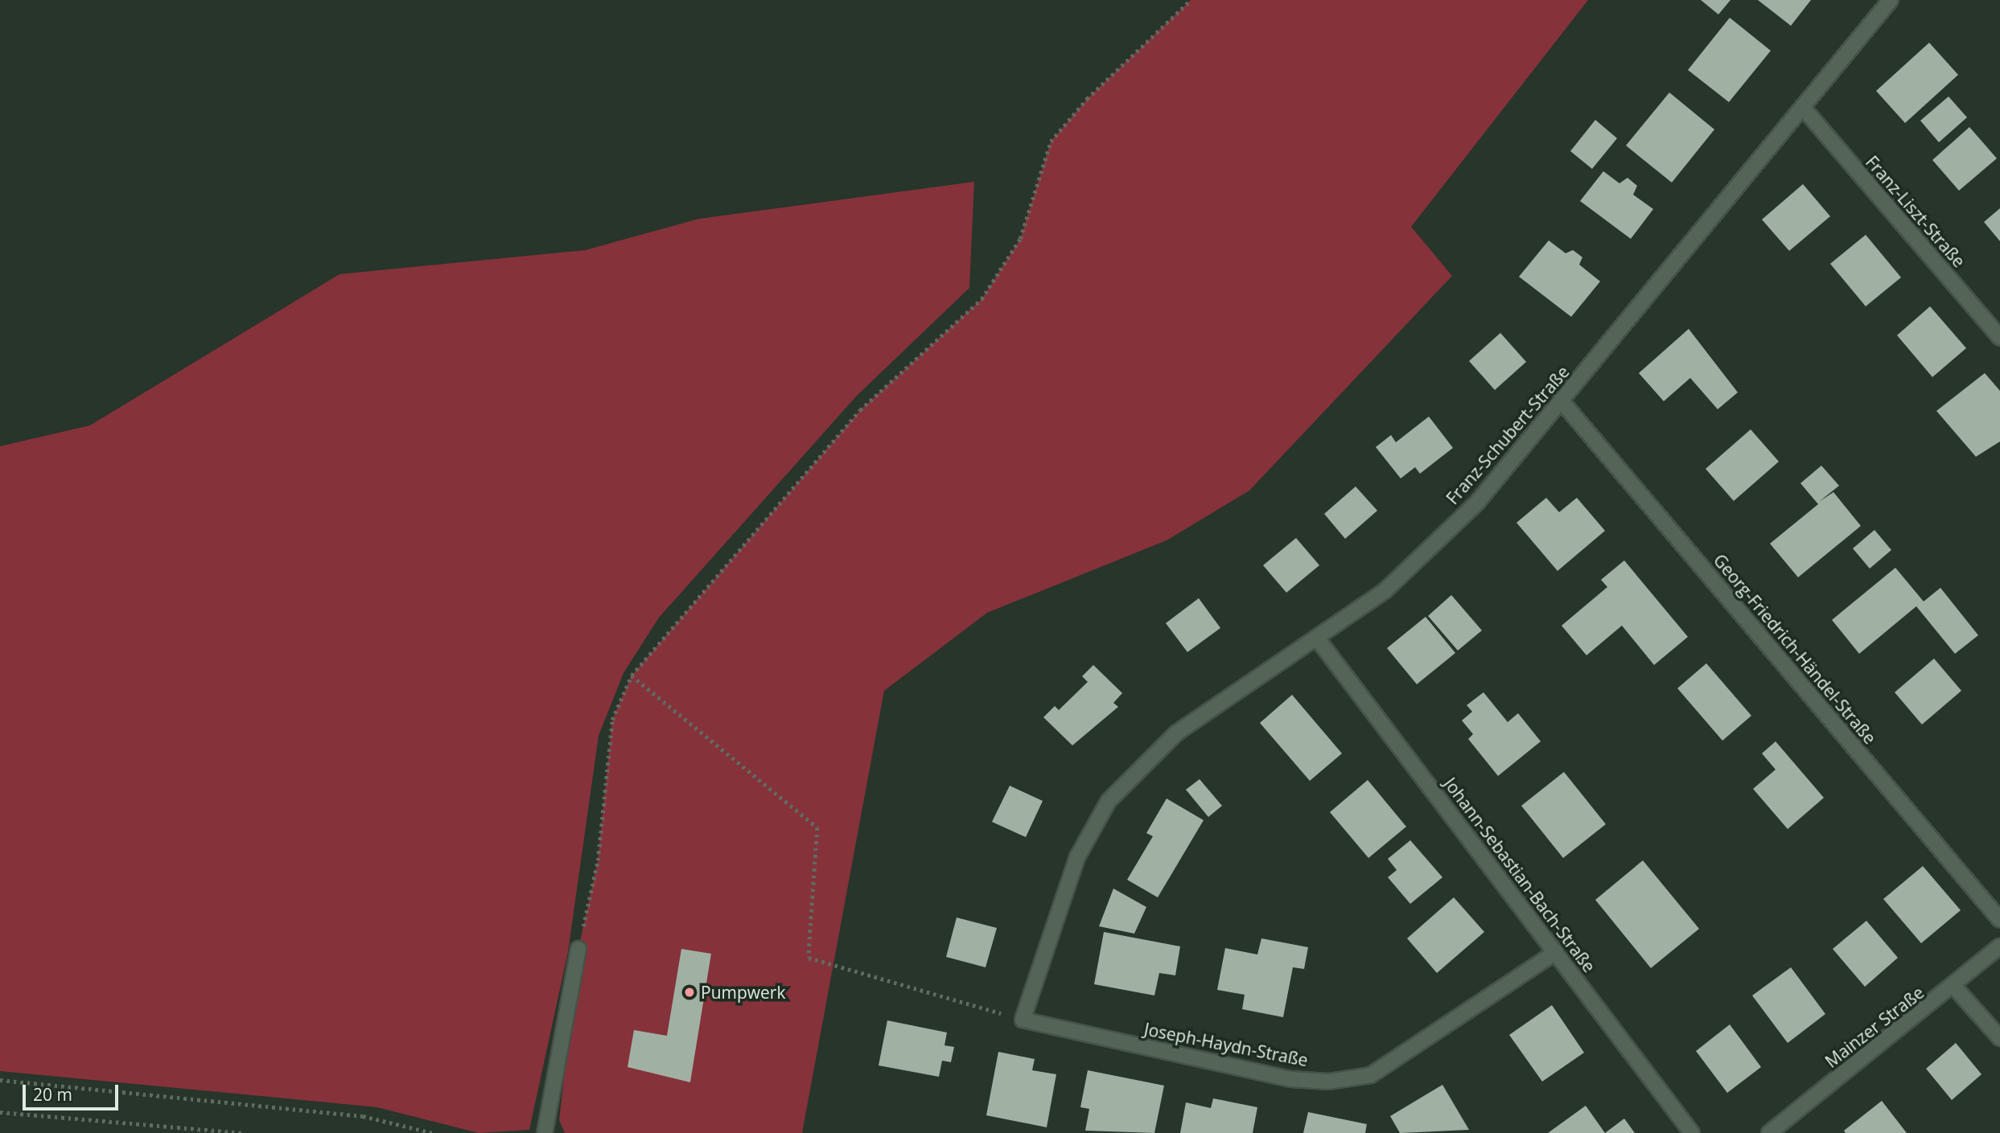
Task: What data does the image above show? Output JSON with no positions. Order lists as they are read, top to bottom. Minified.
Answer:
{"streets":{"street":["Franz-Liszt-Straße","Franz-Schubert-Straße","Georg-Friedrich-Händel-Straße","Johann-Sebastian-Bach-Straße","Mainzer Straße","Joseph-Haydn-Straße"]},"crossings":[["Franz-Liszt-Straße","Franz-Schubert-Straße"],["Franz-Schubert-Straße","Georg-Friedrich-Händel-Straße"],["Franz-Schubert-Straße","Johann-Sebastian-Bach-Straße"],["Franz-Schubert-Straße","Joseph-Haydn-Straße"],["Johann-Sebastian-Bach-Straße","Joseph-Haydn-Straße"]],"places":["Pumpwerk"],"scale_bar":"20 m"}
